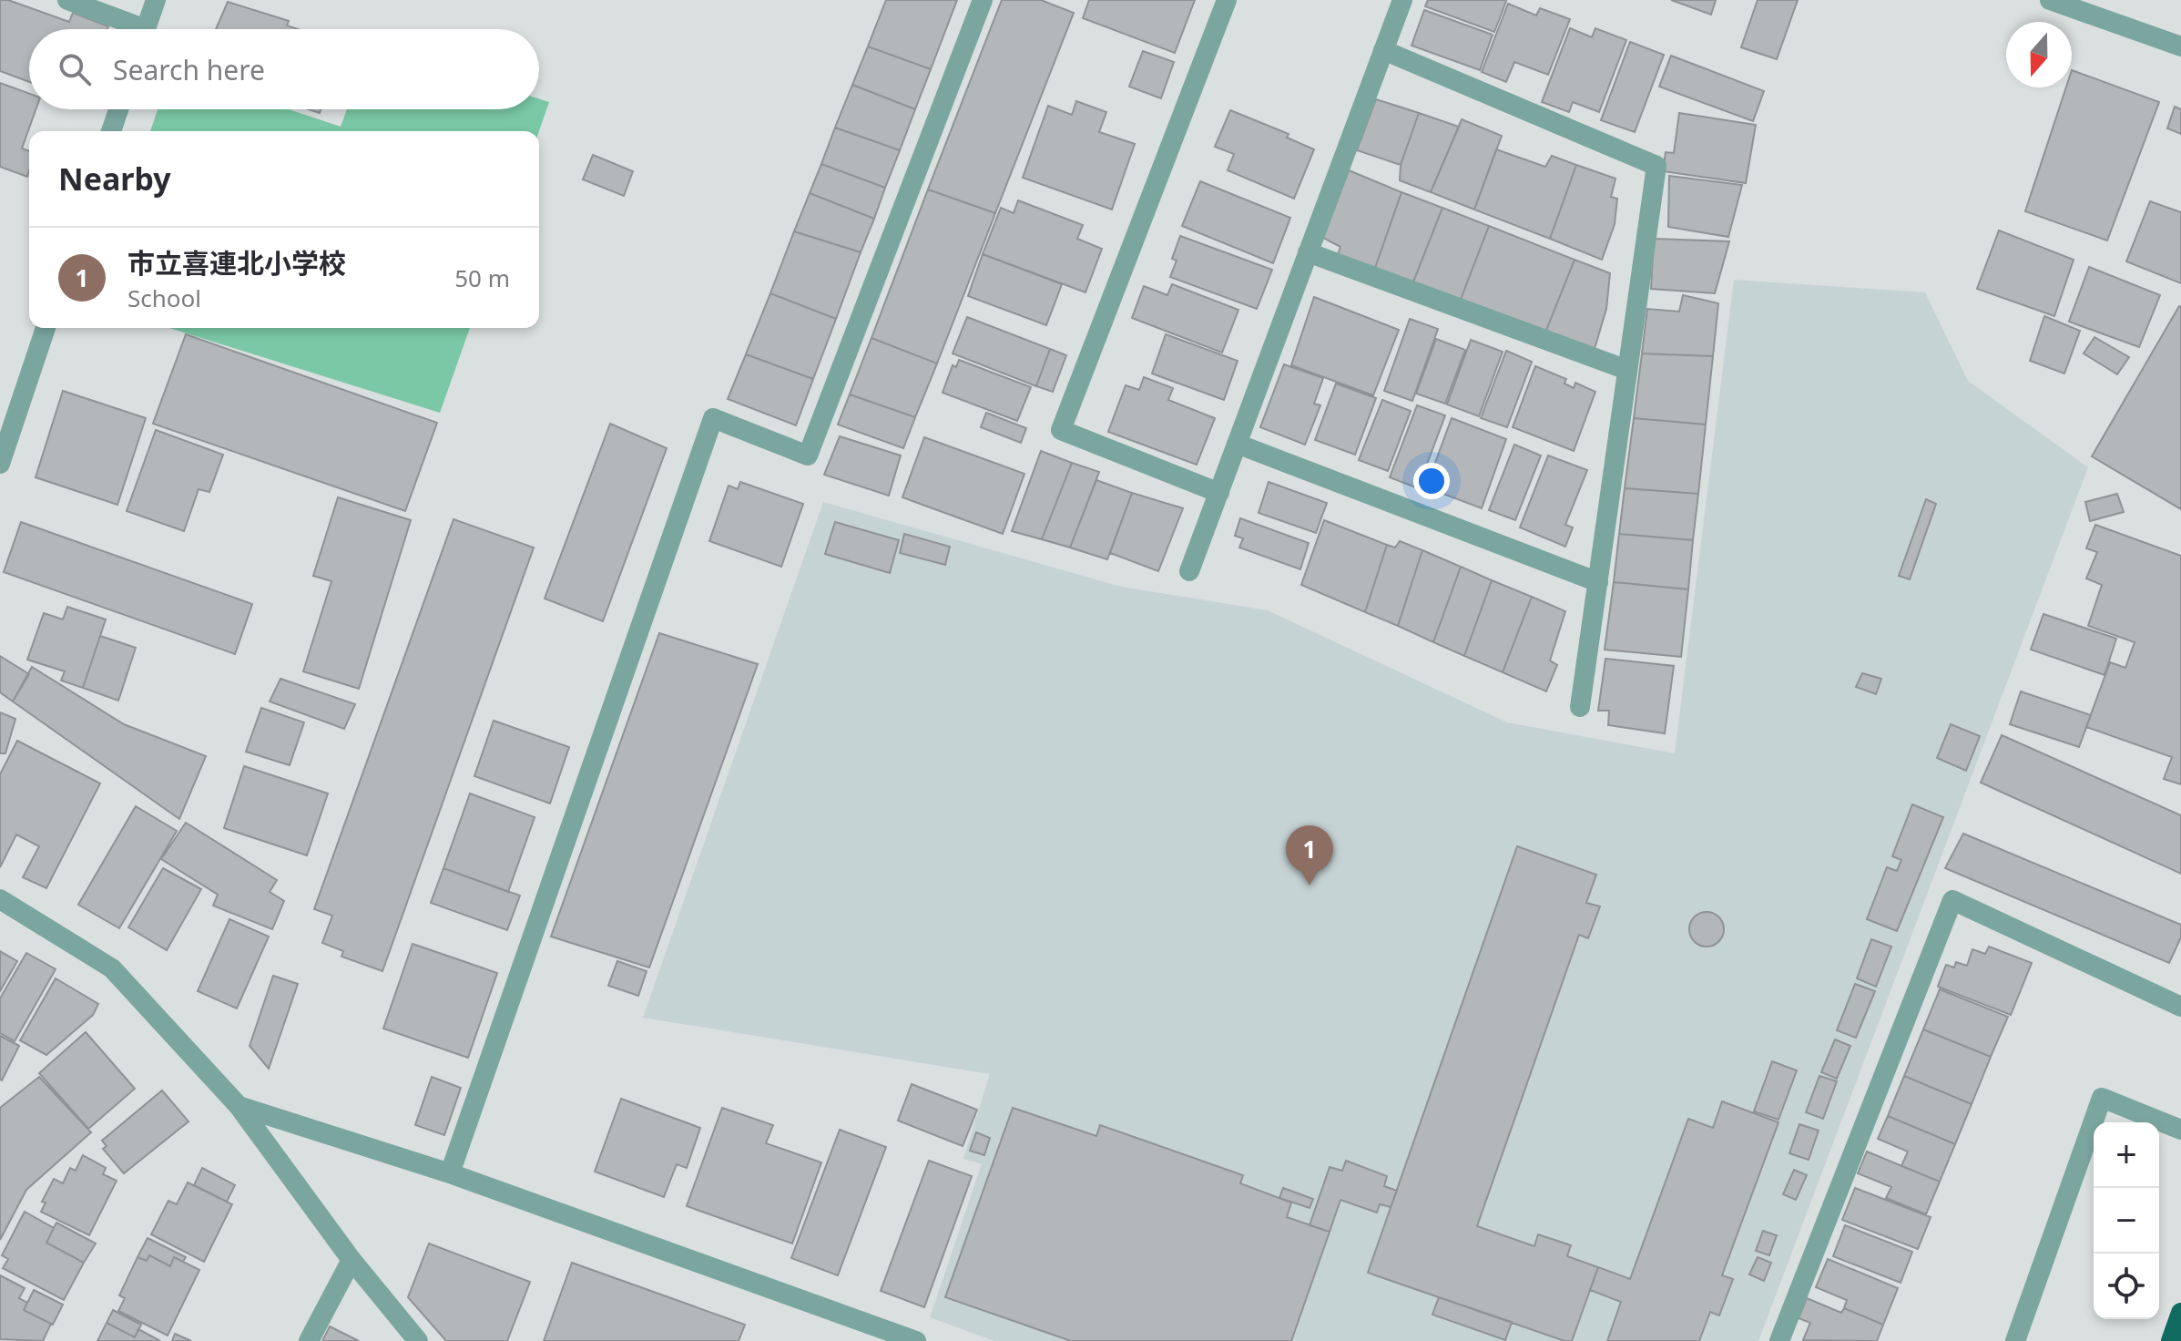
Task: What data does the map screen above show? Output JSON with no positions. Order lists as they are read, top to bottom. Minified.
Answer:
{"north":"bottom","page":{"search":"Search here","heading":"Nearby","list":[{"mark":"1","name":"市立喜連北小学校","note":"School","value":"50 m"}],"pins":"1","map_buttons":["+","−"]}}
